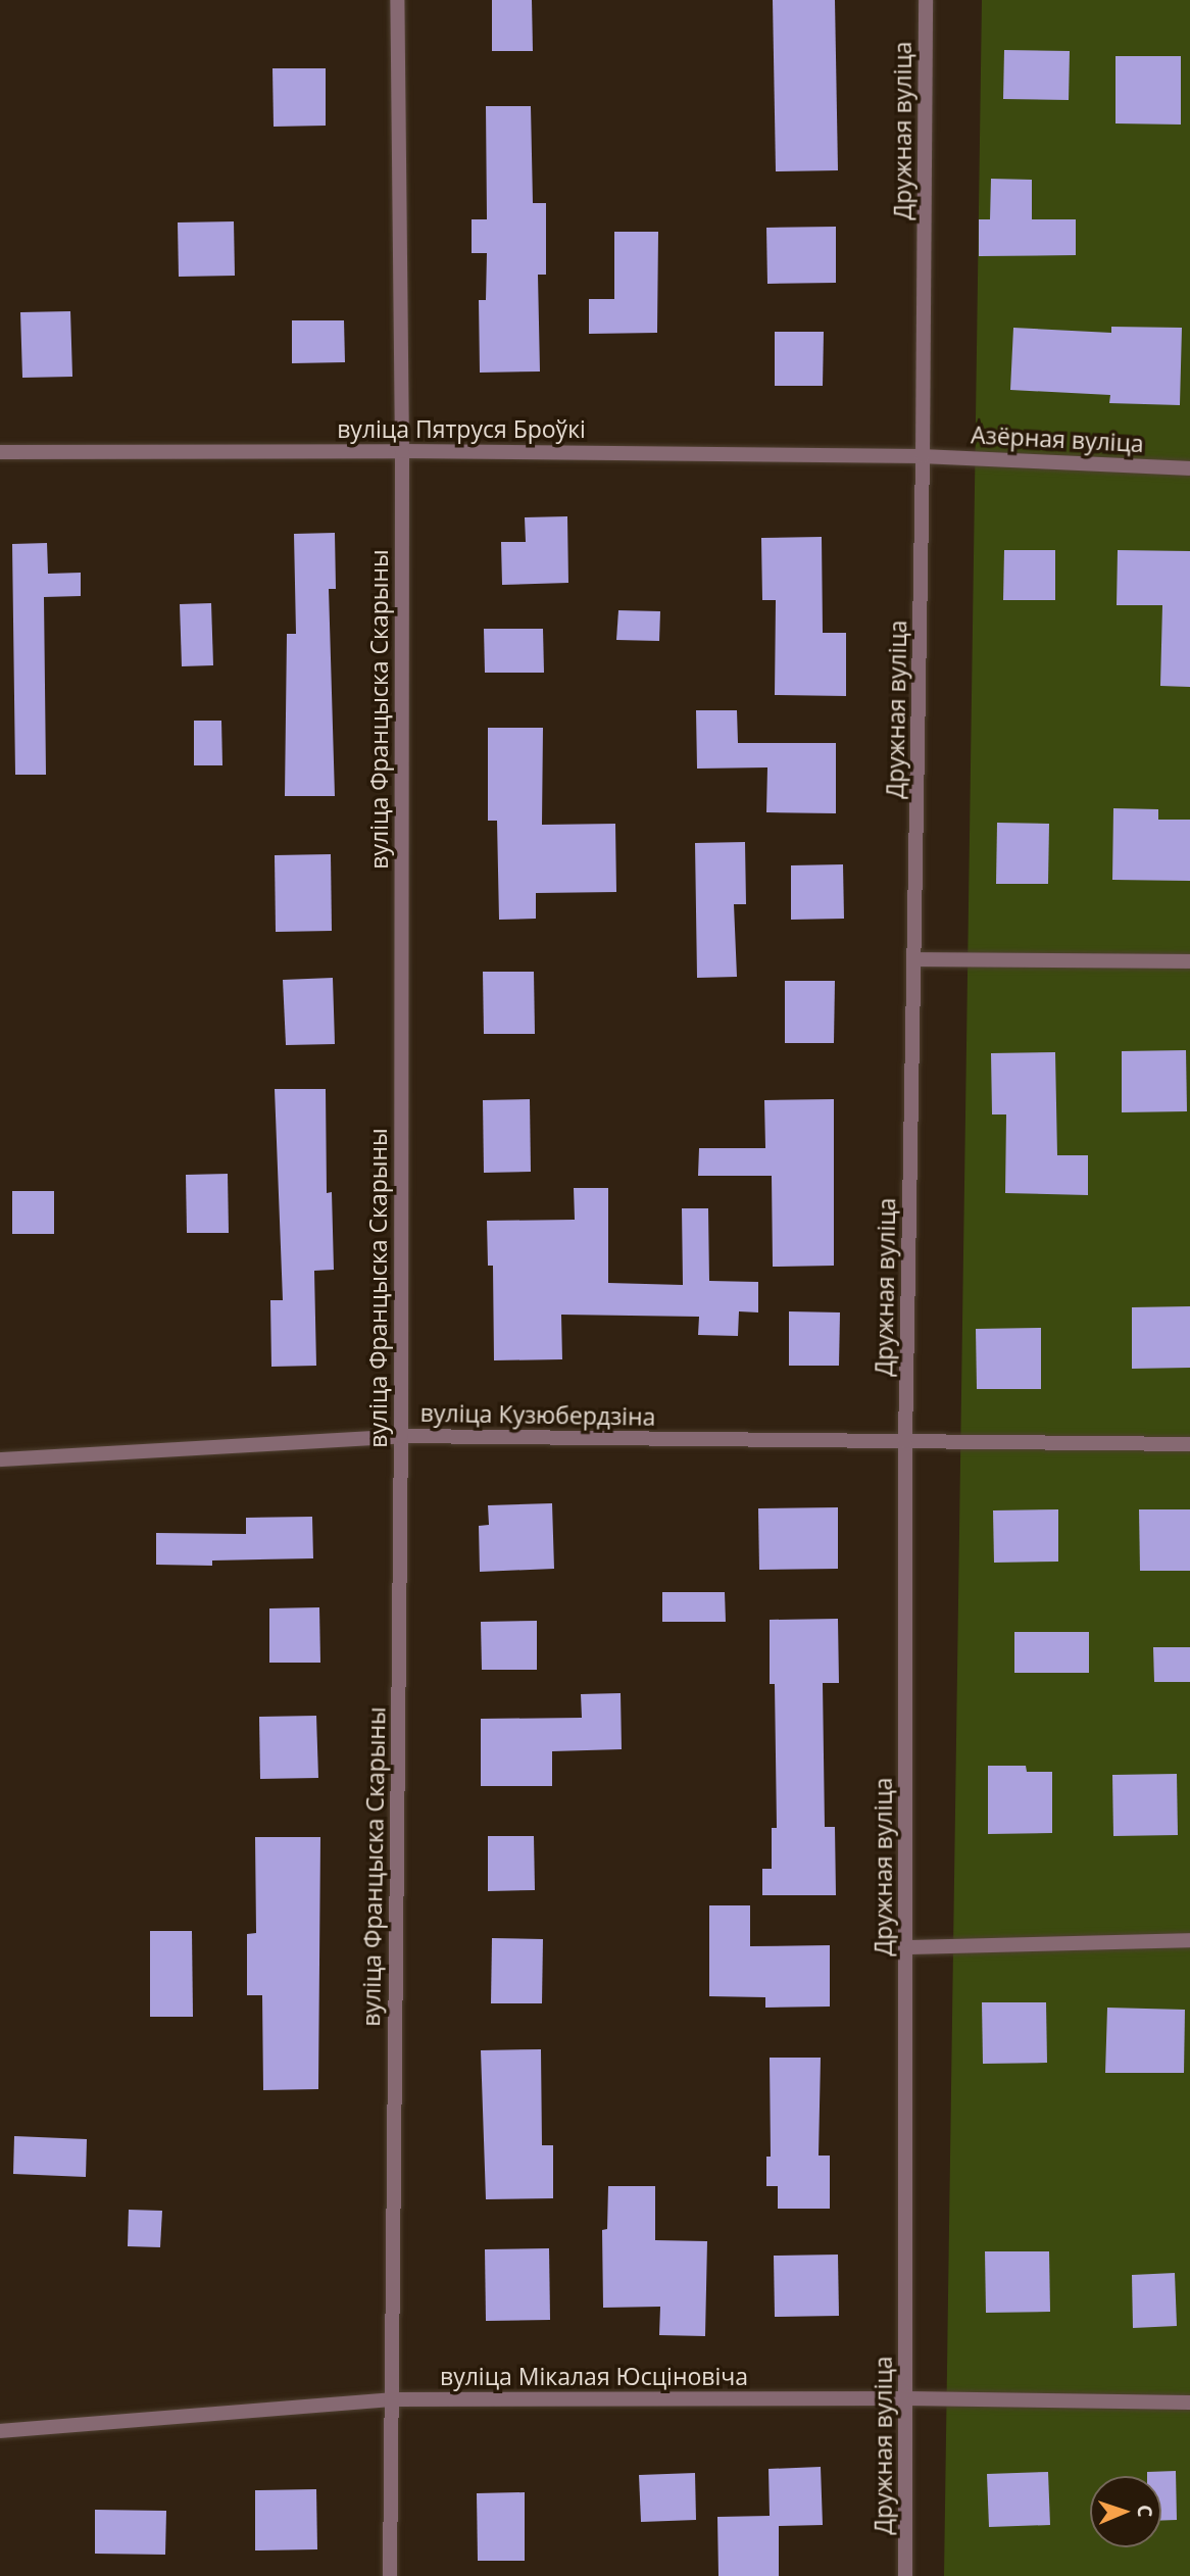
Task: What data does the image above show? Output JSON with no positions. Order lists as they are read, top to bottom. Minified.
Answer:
{"streets":{"street":["Дружная вуліца","вуліца Пятруся Броўкі","Азёрная вуліца","вуліца Францыска Скарыны","вуліца Кузюбердзіна","вуліца Мікалая Юсціновіча"]},"crossings":[["Дружная вуліца","вуліца Пятруся Броўкі"],["Дружная вуліца","Азёрная вуліца"],["Дружная вуліца","вуліца Кузюбердзіна"],["Дружная вуліца","вуліца Мікалая Юсціновіча"],["вуліца Пятруся Броўкі","Азёрная вуліца"],["вуліца Пятруся Броўкі","вуліца Францыска Скарыны"],["вуліца Францыска Скарыны","вуліца Кузюбердзіна"],["вуліца Францыска Скарыны","вуліца Мікалая Юсціновіча"]],"north":"right"}
